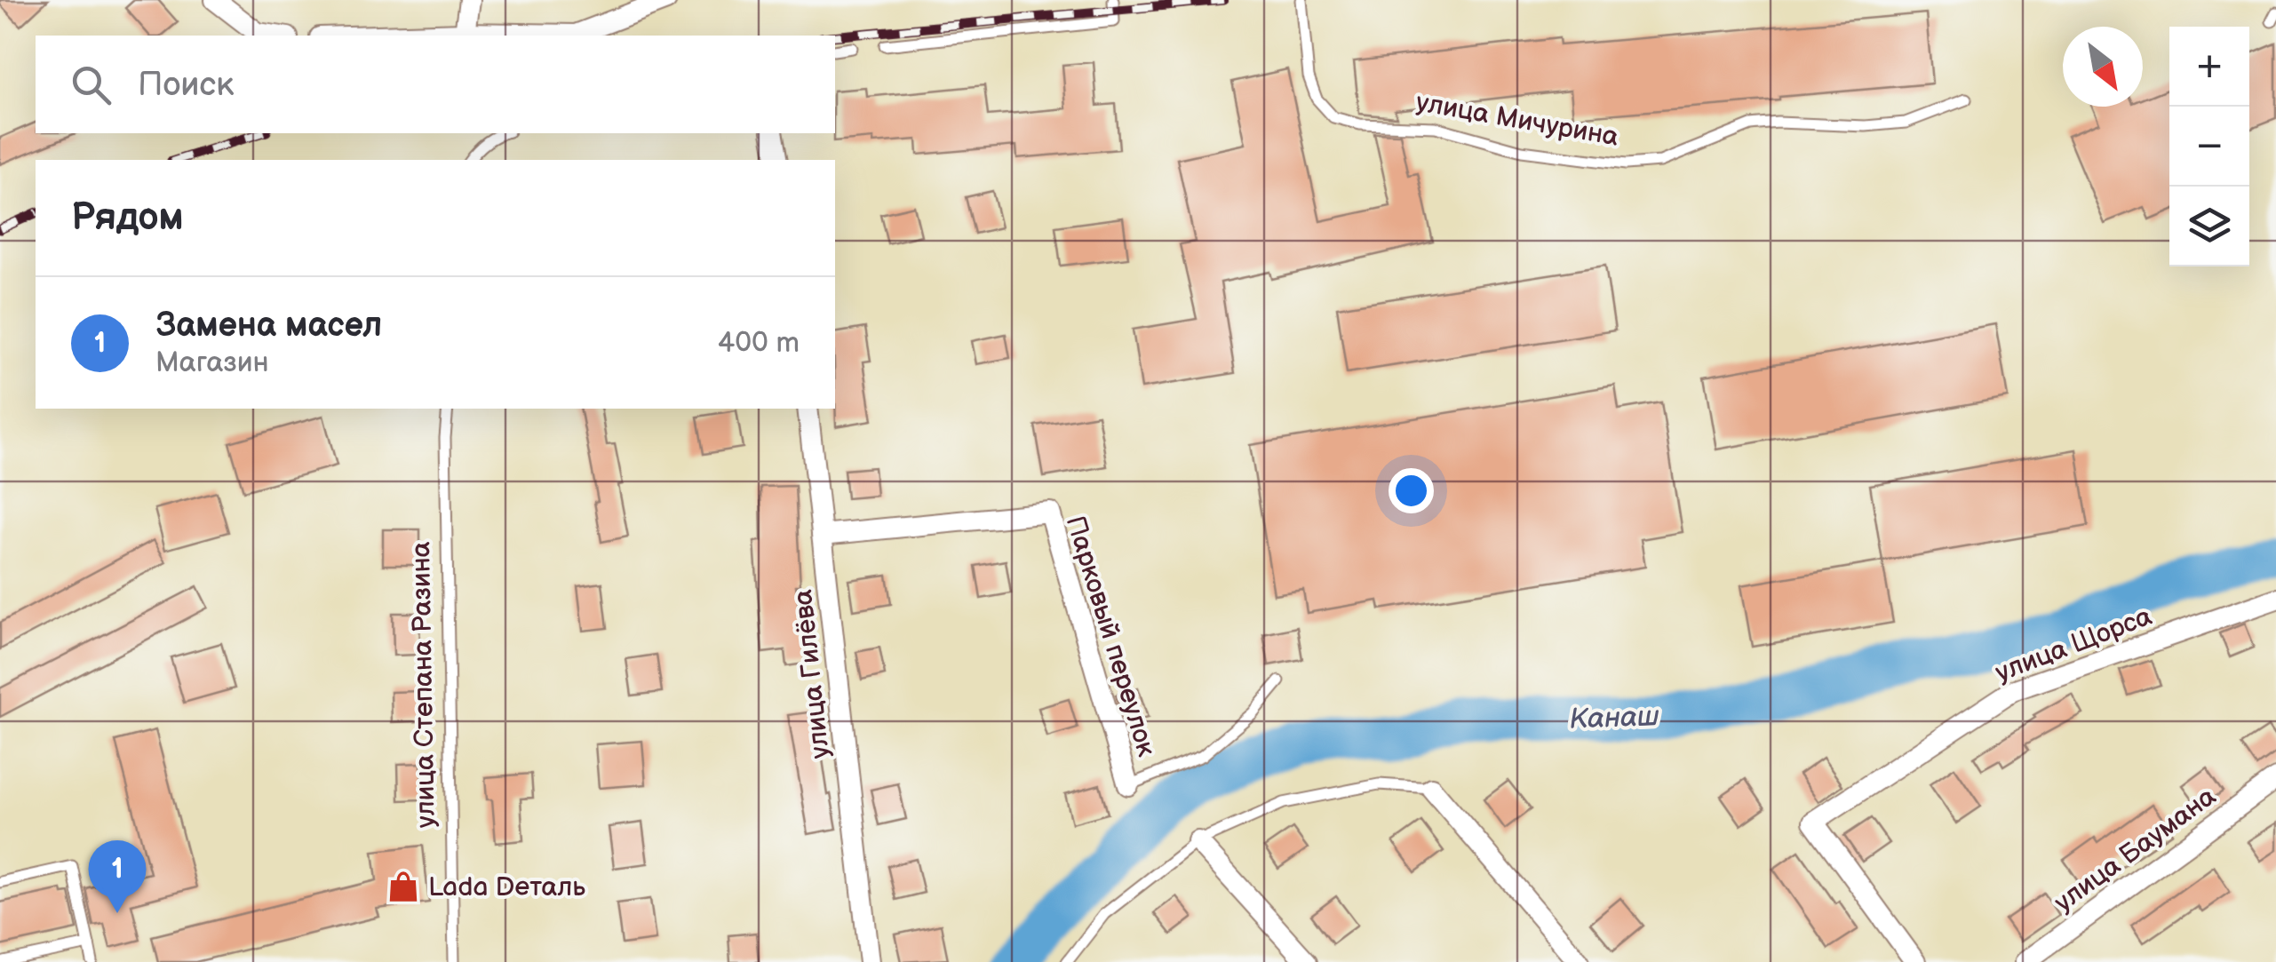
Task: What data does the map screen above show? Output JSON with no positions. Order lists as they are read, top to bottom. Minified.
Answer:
{"streets":{"street":["Парковый переулок","улица Щорса","улица Гилёва","улица Баумана"],"lane":["улица Мичурина","улица Степана Разина"]},"crossings":[["Парковый переулок","улица Гилёва"]],"water":["Канаш"],"places":{"shop":["Lada Dеталь"]},"north":"bottom right","page":{"map_buttons":["+","−"],"search":"Поиск","heading":"Рядом","list":[{"mark":"1","name":"Замена масел","note":"Магазин","value":"400 m"}],"pins":"1"}}
